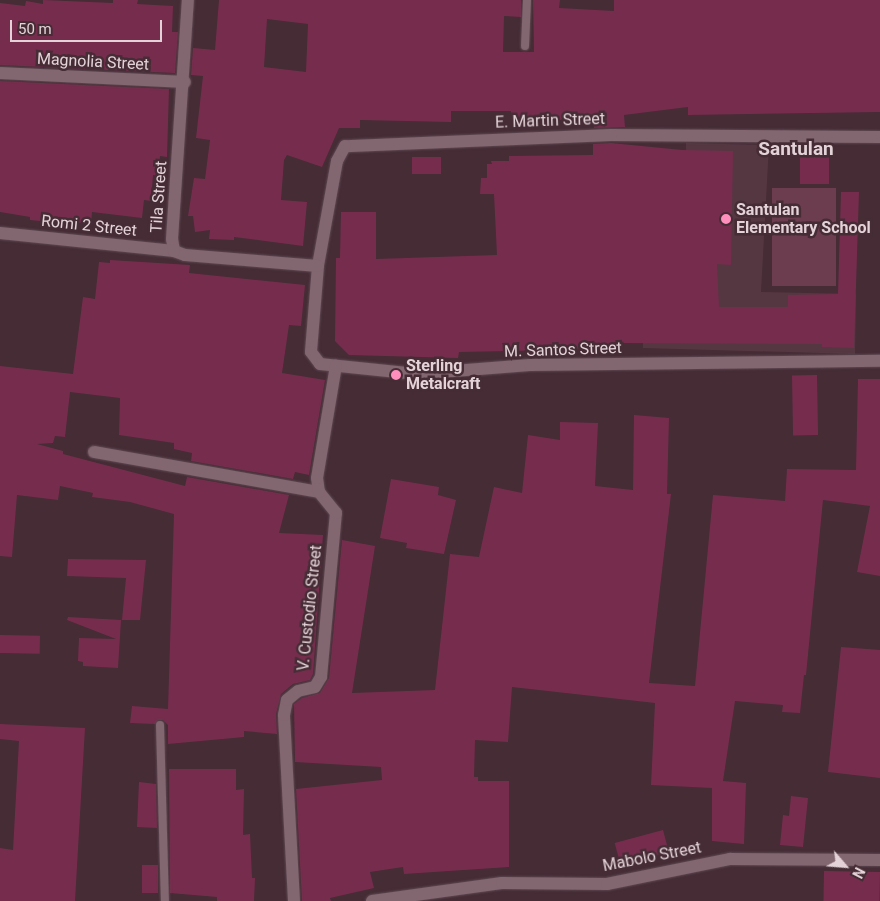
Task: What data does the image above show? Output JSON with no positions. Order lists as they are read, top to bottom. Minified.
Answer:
{"streets":{"street":["Magnolia Street","E. Martin Street","Tila Street","Romi 2 Street","M. Santos Street","V. Custodio Street","Mabolo Street"]},"crossings":[["Magnolia Street","Tila Street"],["E. Martin Street","Tila Street"],["E. Martin Street","M. Santos Street"],["Tila Street","Romi 2 Street"],["Tila Street","M. Santos Street"]],"districts":["Santulan"],"places":["Santulan Elementary School","Sterling Metalcraft"],"scale_bar":"50 m","north":"bottom right"}
